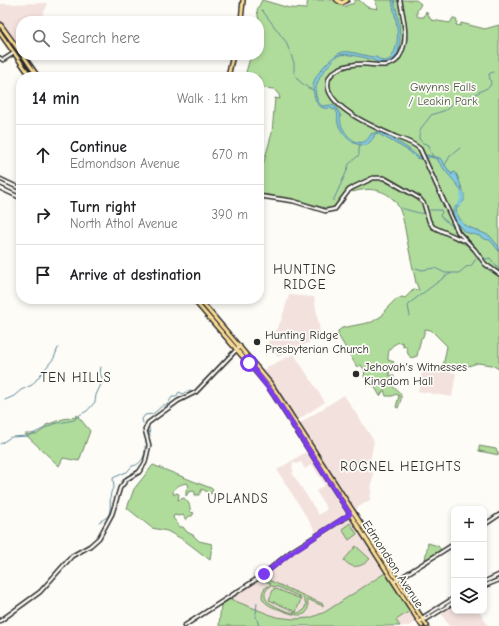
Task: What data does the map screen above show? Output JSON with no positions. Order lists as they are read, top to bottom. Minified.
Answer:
{"streets":{"main road":["Edmondson Avenue"]},"districts":["HUNTING RIDGE","TEN HILLS","ROGNEL HEIGHTS","UPLANDS"],"parks":["Gwynns Falls / Leakin Park"],"places":["Hunting Ridge Presbyterian Church","Jehovah's Witnesses Kingdom Hall"],"page":{"search":"Search here","heading":["14 min","Walk · 1.1 km"],"list":[["Continue","Edmondson Avenue","670 m"],["Turn right","North Athol Avenue","390 m"],"Arrive at destination"],"map_buttons":["+","−"]}}
